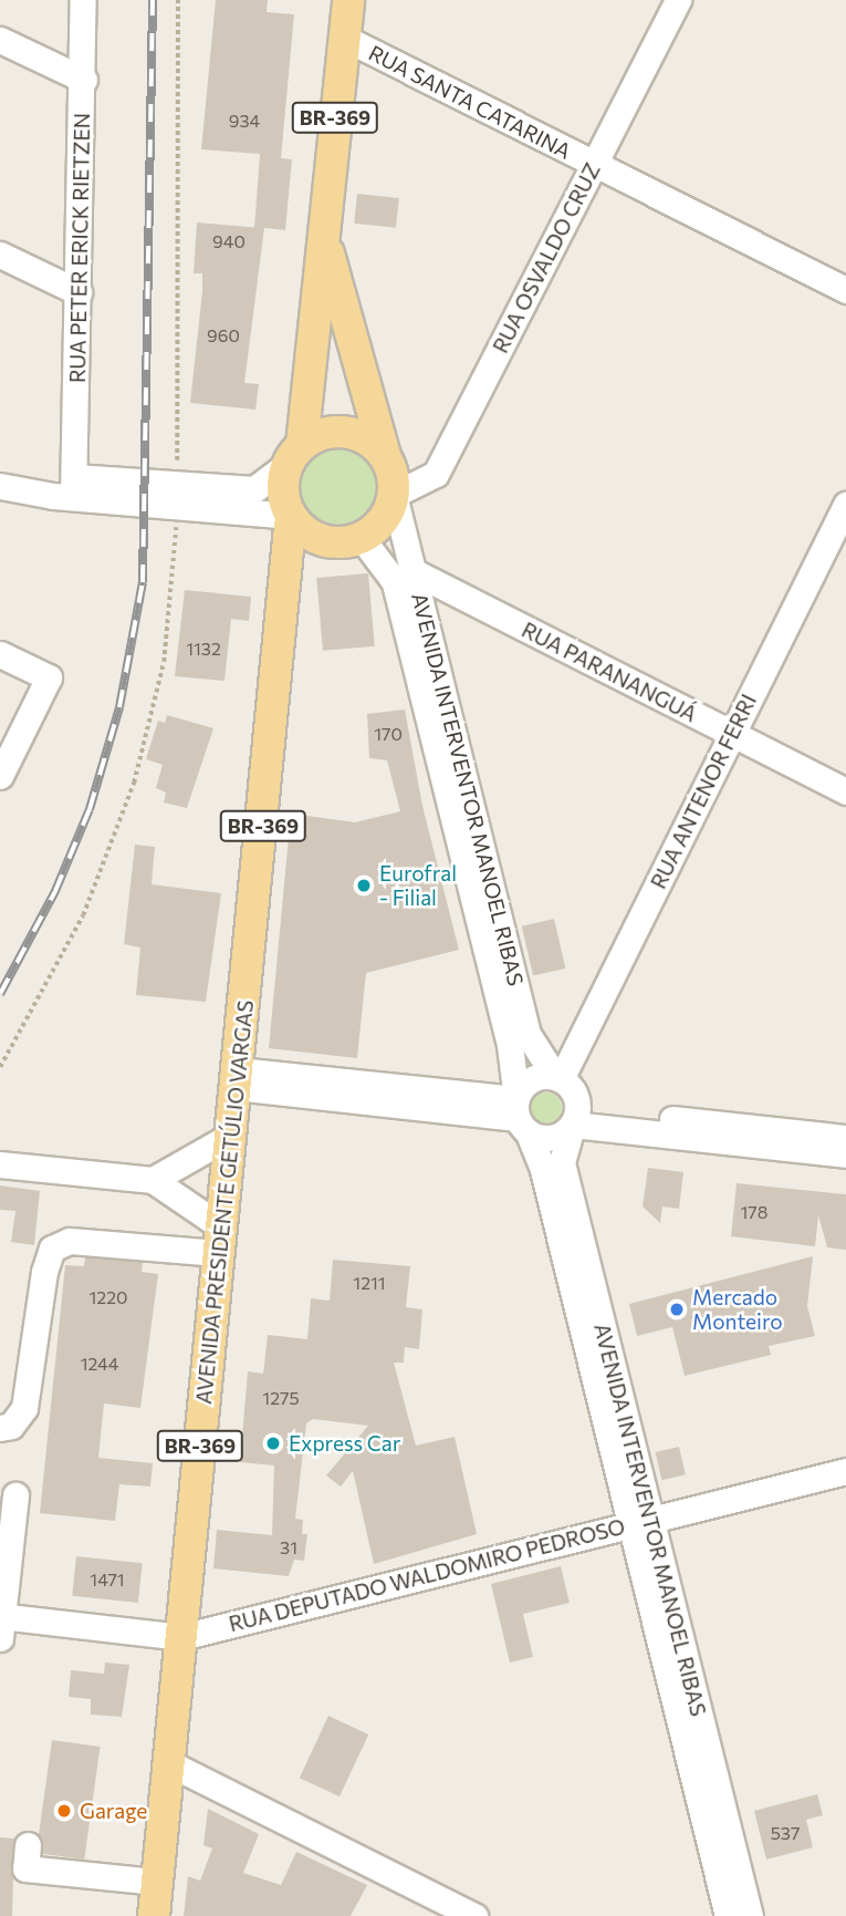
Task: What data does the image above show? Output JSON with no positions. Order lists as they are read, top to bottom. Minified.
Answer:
{"streets":{"main road":["BR-369","AVENIDA PRESIDENTE GETÚLIO VARGAS"],"street":["RUA SANTA CATARINA","RUA PETER ERICK RIETZEN","RUA OSVALDO CRUZ","RUA PARANANGUÁ","AVENIDA INTERVENTOR MANOEL RIBAS","RUA ANTENOR FERRI","RUA DEPUTADO WALDOMIRO PEDROSO"]},"crossings":[["RUA SANTA CATARINA","BR-369"],["RUA SANTA CATARINA","RUA OSVALDO CRUZ"],["BR-369","RUA OSVALDO CRUZ"],["BR-369","AVENIDA INTERVENTOR MANOEL RIBAS"],["BR-369","AVENIDA PRESIDENTE GETÚLIO VARGAS"],["RUA OSVALDO CRUZ","AVENIDA INTERVENTOR MANOEL RIBAS"],["RUA OSVALDO CRUZ","AVENIDA PRESIDENTE GETÚLIO VARGAS"],["RUA PARANANGUÁ","AVENIDA INTERVENTOR MANOEL RIBAS"],["RUA PARANANGUÁ","RUA ANTENOR FERRI"],["AVENIDA INTERVENTOR MANOEL RIBAS","RUA ANTENOR FERRI"],["AVENIDA INTERVENTOR MANOEL RIBAS","AVENIDA PRESIDENTE GETÚLIO VARGAS"],["AVENIDA INTERVENTOR MANOEL RIBAS","RUA DEPUTADO WALDOMIRO PEDROSO"],["AVENIDA PRESIDENTE GETÚLIO VARGAS","RUA DEPUTADO WALDOMIRO PEDROSO"]],"places":["Eurofral - Filial","Mercado Monteiro","Express Car","Garage"],"house_numbers":["934","940","960","1132","170","178","1211","1220","1244","1275","31","1471","537"]}
